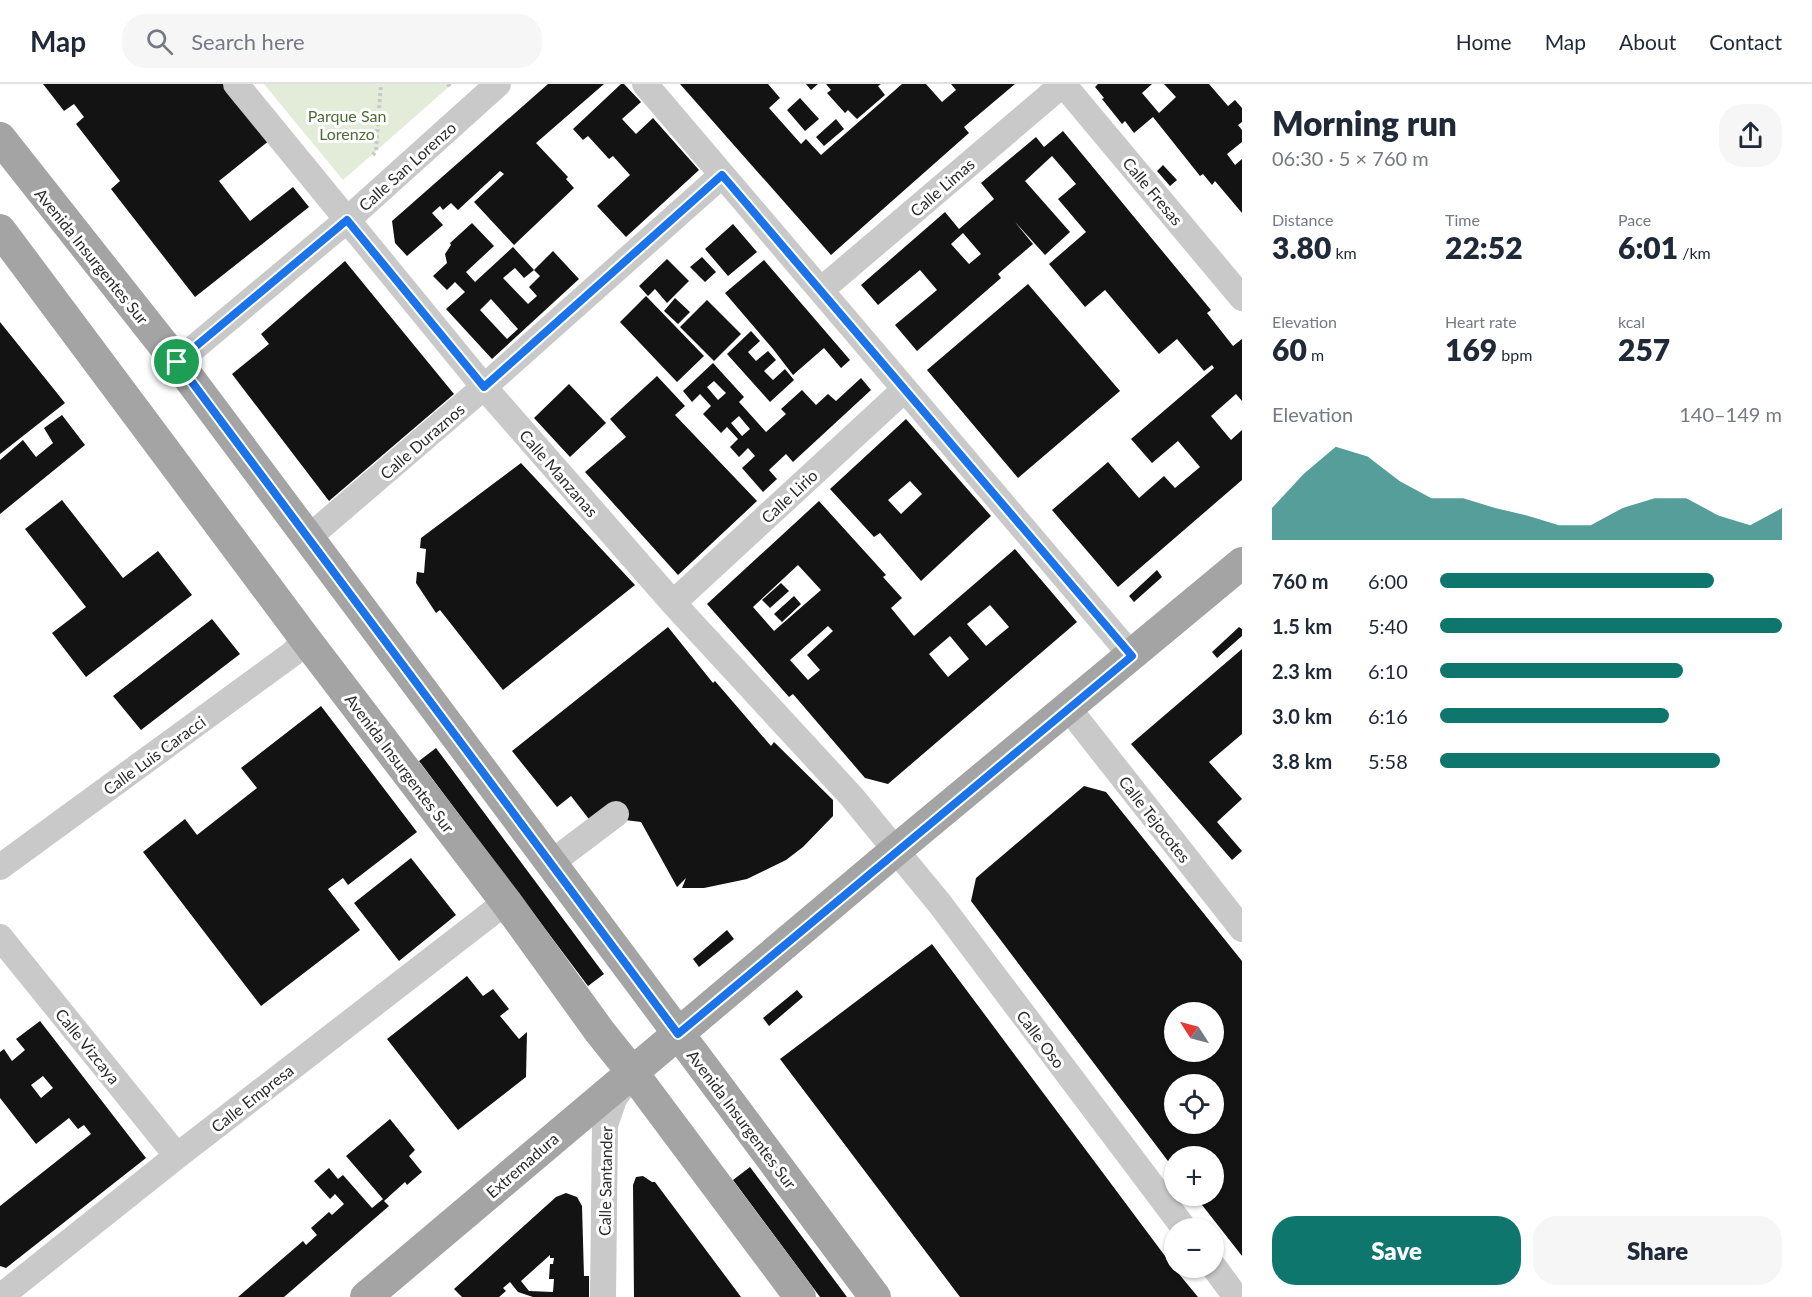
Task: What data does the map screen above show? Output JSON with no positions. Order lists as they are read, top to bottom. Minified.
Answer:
{"streets":{"main road":["Avenida Insurgentes Sur","Extremadura"],"street":["Calle San Lorenzo","Calle Limas","Calle Fresas","Calle Duraznos","Calle Manzanas","Calle Lirio","Calle Luis Caracci","Calle Tejocotes","Calle Oso","Calle Vizcaya","Calle Empresa","Calle Santander"]},"crossings":[["Calle San Lorenzo","Avenida Insurgentes Sur"],["Calle San Lorenzo","Calle Manzanas"],["Calle Limas","Calle Fresas"],["Avenida Insurgentes Sur","Calle Duraznos"],["Avenida Insurgentes Sur","Calle Luis Caracci"],["Avenida Insurgentes Sur","Calle Empresa"],["Avenida Insurgentes Sur","Extremadura"],["Avenida Insurgentes Sur","Calle Santander"],["Calle Duraznos","Calle Manzanas"],["Calle Manzanas","Calle Lirio"],["Calle Manzanas","Calle Oso"],["Calle Manzanas","Extremadura"],["Calle Tejocotes","Extremadura"],["Calle Oso","Extremadura"],["Calle Vizcaya","Calle Empresa"],["Extremadura","Calle Santander"]],"parks":["Parque San Lorenzo"],"north":"top left","page":{"header":"Map","search":"Search here","nav":["Home","Map","About","Contact"],"heading":["Morning run","06:30 · 5 × 760 m"],"stats":[["Distance","3.80 km"],["Time","22:52"],["Pace","6:01 /km"],["Elevation","60 m"],["Heart rate","169 bpm"],["kcal","257"]],"chart":["Elevation","140–149 m"],"list":[{"name":"760 m","note":"6:00"},{"name":"1.5 km","note":"5:40"},{"name":"2.3 km","note":"6:10"},{"name":"3.0 km","note":"6:16"},{"name":"3.8 km","note":"5:58"}],"map_buttons":["+","−"],"buttons":["Save","Share"]}}
